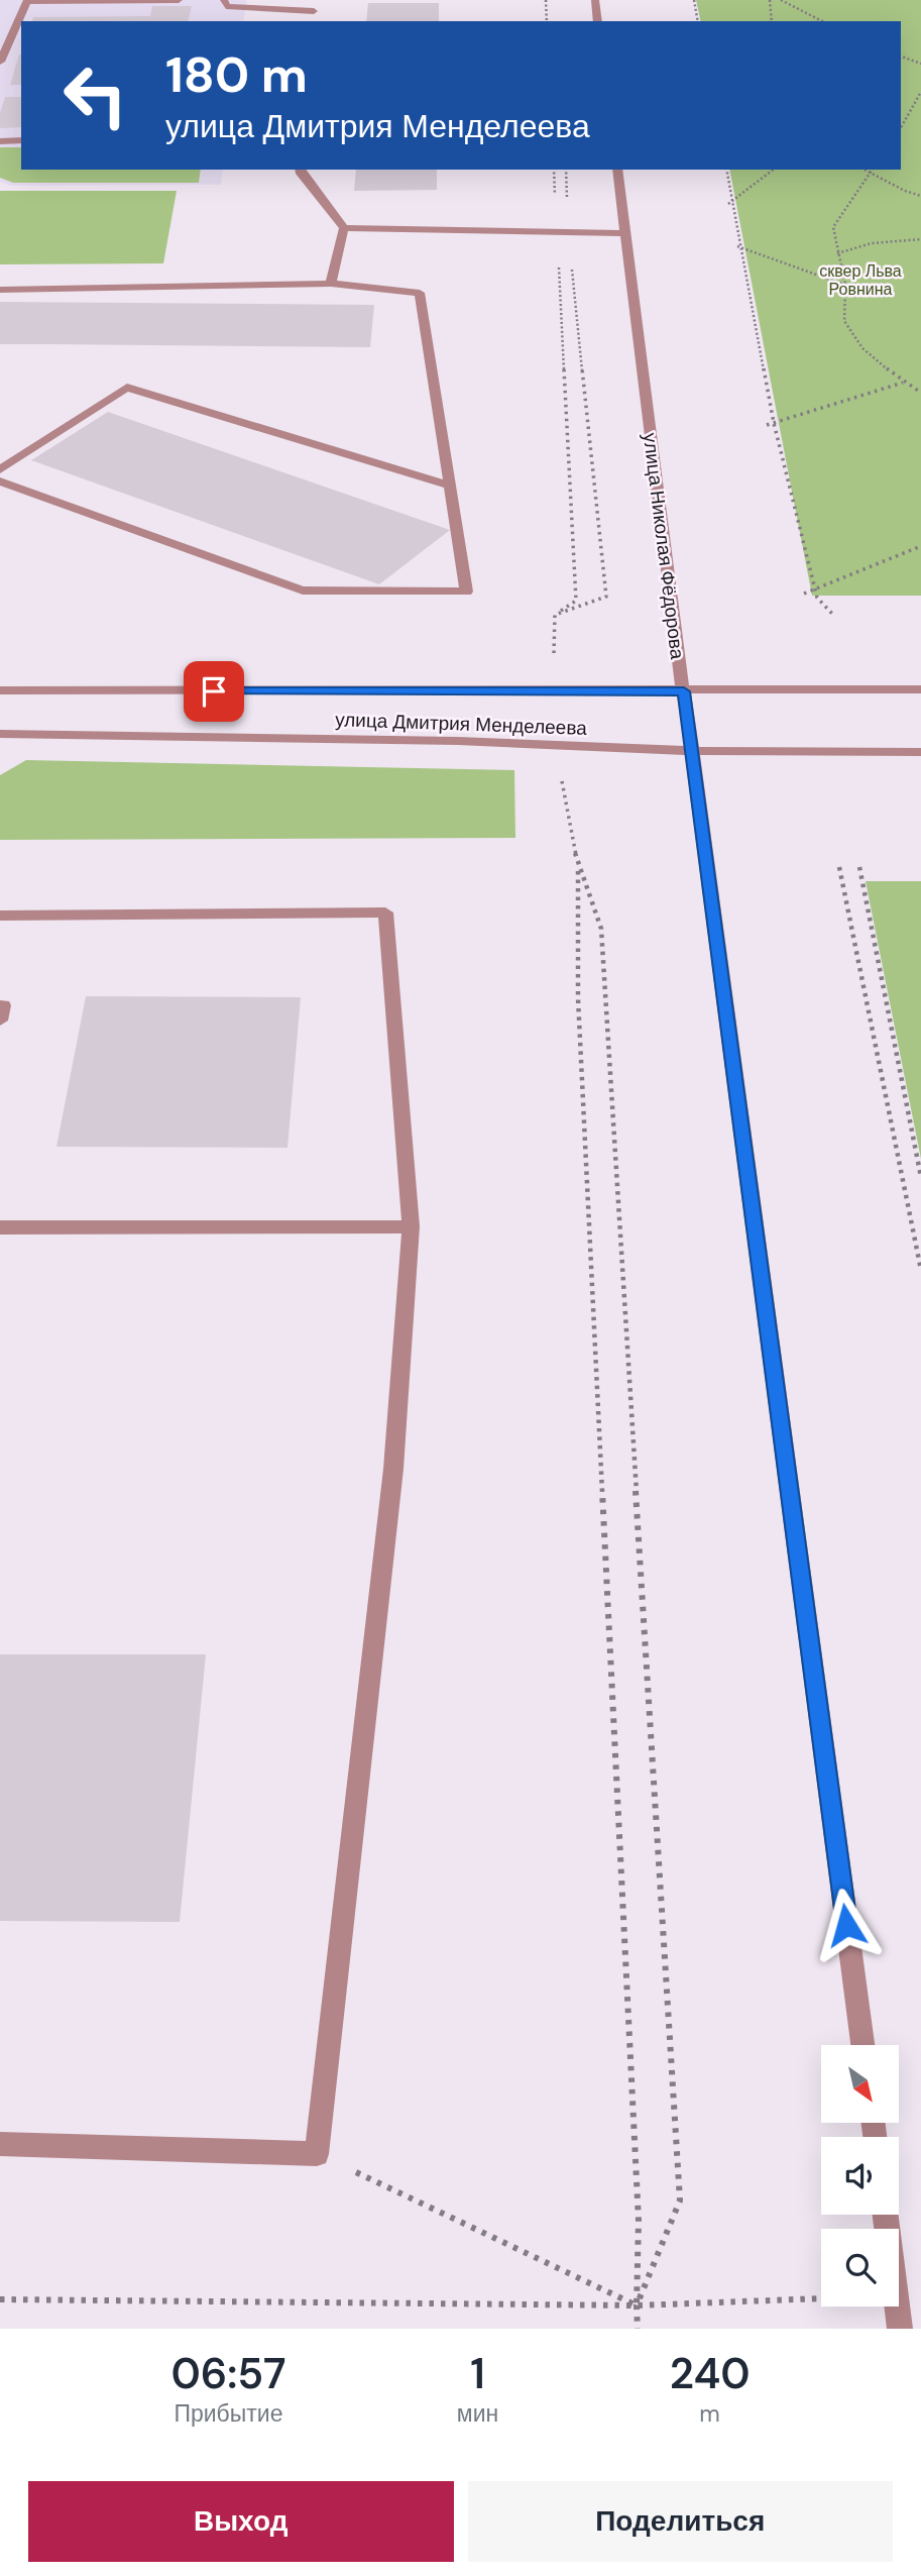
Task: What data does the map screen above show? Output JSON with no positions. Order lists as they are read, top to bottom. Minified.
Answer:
{"streets":{"street":["улица Николая Фёдорова","улица Дмитрия Менделеева"]},"crossings":[["улица Николая Фёдорова","улица Дмитрия Менделеева"]],"parks":["сквер Льва Ровнина"],"north":"bottom right","page":{"turn":["180 m","улица Дмитрия Менделеева"],"eta":["06:57","Прибытие","1","мин","240","m"],"buttons":["Выход","Поделиться"]}}
